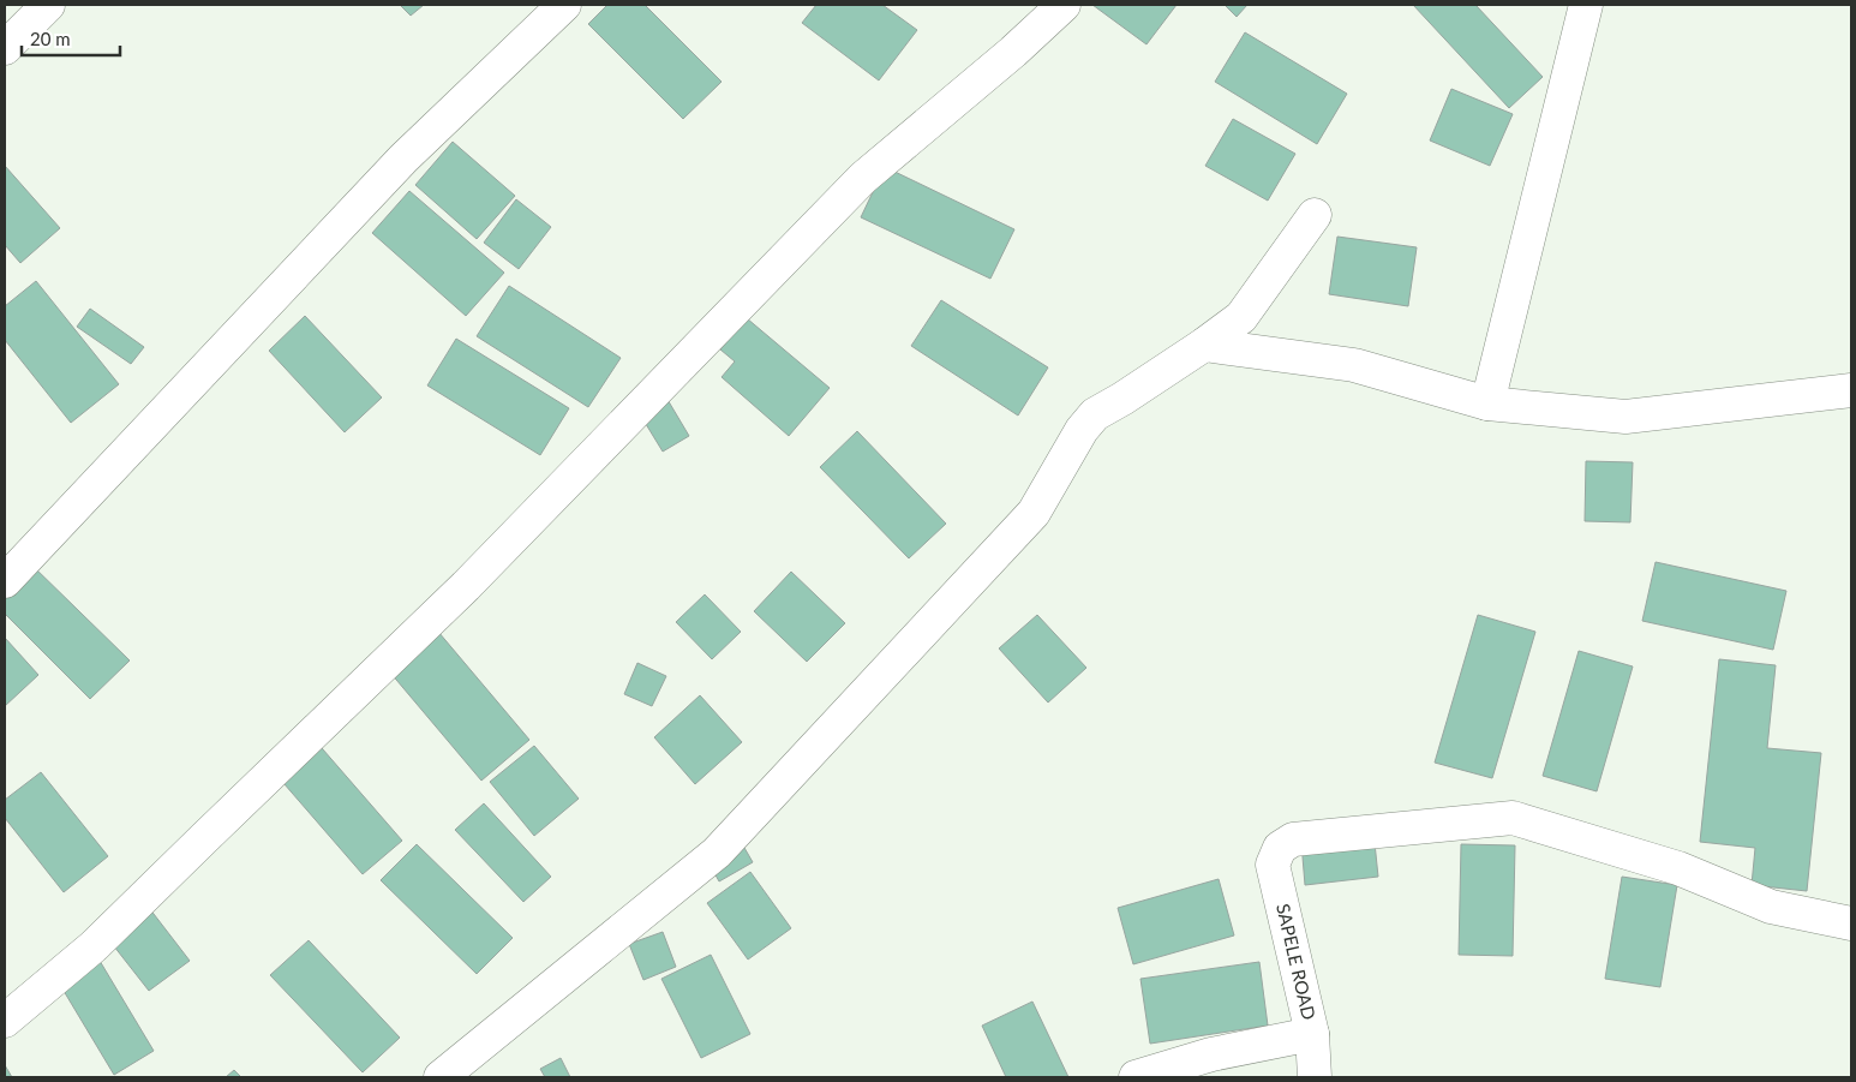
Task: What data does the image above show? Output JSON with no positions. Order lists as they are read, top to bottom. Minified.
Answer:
{"streets":{"street":["SAPELE ROAD"]},"scale_bar":"20 m"}
